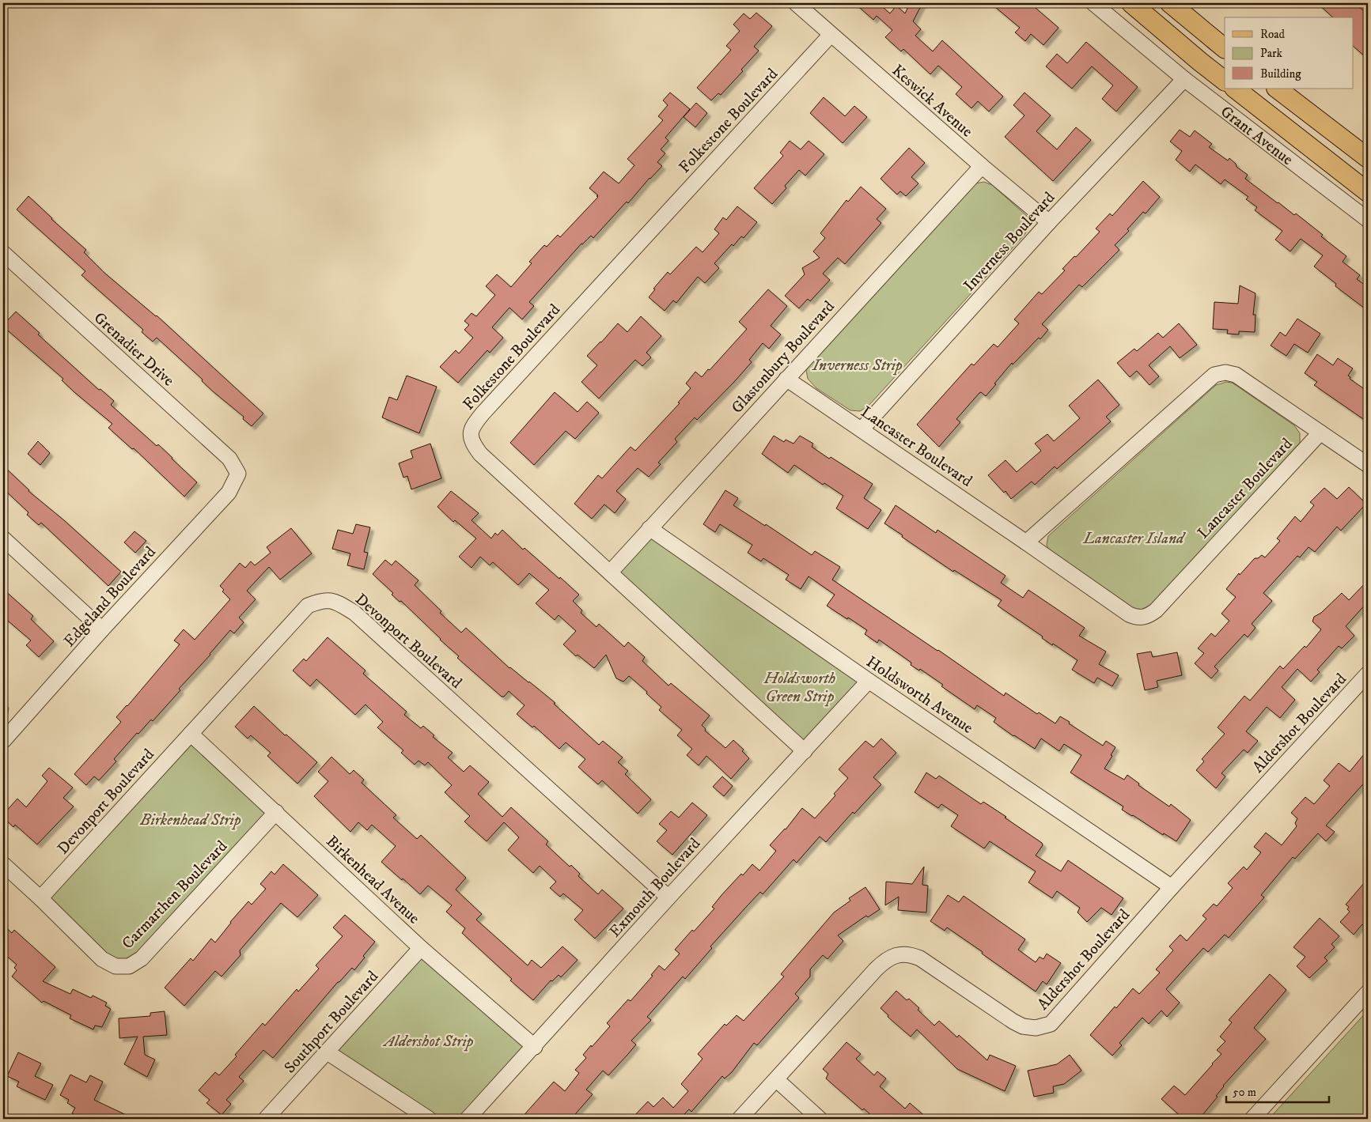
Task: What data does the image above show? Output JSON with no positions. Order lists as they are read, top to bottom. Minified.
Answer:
{"streets":{"main road":["Grant Avenue"],"street":["Keswick Avenue","Folkestone Boulevard","Inverness Boulevard","Grenadier Drive","Glastonbury Boulevard","Lancaster Boulevard","Edgeland Boulevard","Devonport Boulevard","Holdsworth Avenue","Aldershot Boulevard","Birkenhead Avenue","Exmouth Boulevard","Carmarthen Boulevard","Southport Boulevard"]},"crossings":[["Keswick Avenue","Folkestone Boulevard"],["Keswick Avenue","Inverness Boulevard"],["Keswick Avenue","Glastonbury Boulevard"],["Folkestone Boulevard","Glastonbury Boulevard"],["Folkestone Boulevard","Exmouth Boulevard"],["Grant Avenue","Inverness Boulevard"],["Inverness Boulevard","Lancaster Boulevard"],["Grenadier Drive","Edgeland Boulevard"],["Glastonbury Boulevard","Lancaster Boulevard"],["Glastonbury Boulevard","Holdsworth Avenue"],["Devonport Boulevard","Birkenhead Avenue"],["Devonport Boulevard","Exmouth Boulevard"],["Devonport Boulevard","Carmarthen Boulevard"],["Holdsworth Avenue","Aldershot Boulevard"],["Holdsworth Avenue","Exmouth Boulevard"],["Birkenhead Avenue","Exmouth Boulevard"],["Birkenhead Avenue","Carmarthen Boulevard"],["Birkenhead Avenue","Southport Boulevard"]],"parks":["Inverness Strip","Lancaster Island","Holdsworth Green Strip","Birkenhead Strip","Aldershot Strip"],"legend":["Road","Park","Building"],"scale_bar":"50 m"}
